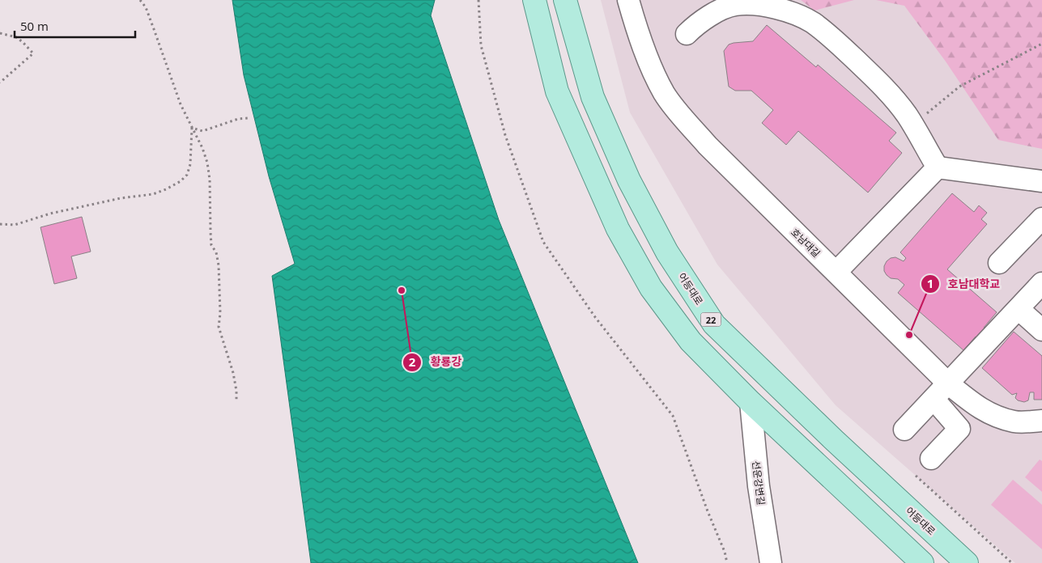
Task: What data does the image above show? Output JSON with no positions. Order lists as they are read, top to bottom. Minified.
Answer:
{"streets":{"main road":["어등대로","22"],"lane":["호남대길","선운강변길"]},"places":["황룡강","호남대학교"],"scale_bar":"50 m"}
